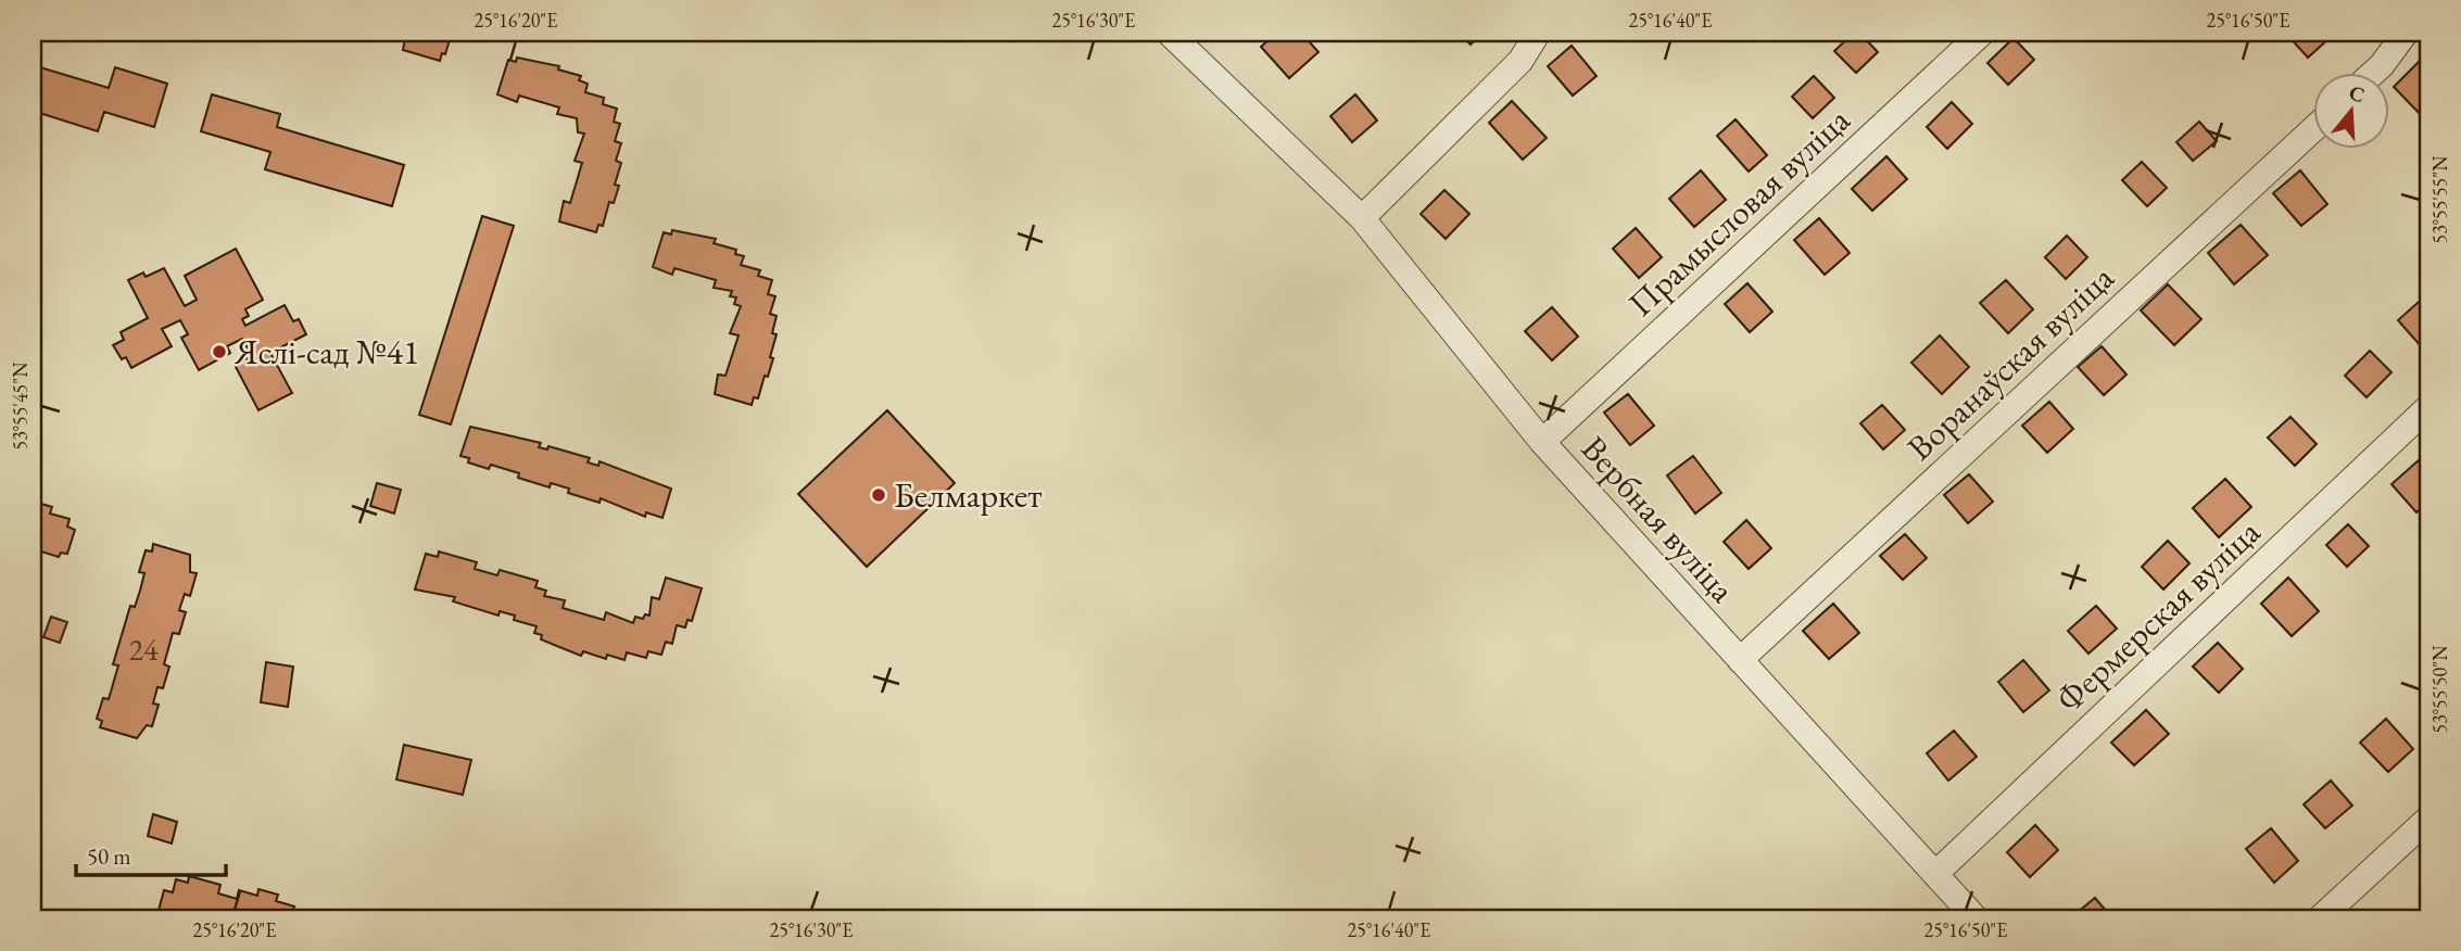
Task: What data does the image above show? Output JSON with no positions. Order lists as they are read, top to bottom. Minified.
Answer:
{"streets":{"street":["Прамысловая вуліца","Воранаўская вуліца","Вербная вуліца","Фермерская вуліца"]},"crossings":[["Прамысловая вуліца","Вербная вуліца"],["Воранаўская вуліца","Вербная вуліца"],["Вербная вуліца","Фермерская вуліца"]],"places":["Яслі-сад №41","Белмаркет"],"house_numbers":["24"],"scale_bar":"50 m","north":"top","coordinates":["25°16'20\"E","25°16'30\"E","25°16'40\"E","25°16'50\"E","53°55'55\"N","53°55'45\"N","53°55'50\"N"]}
